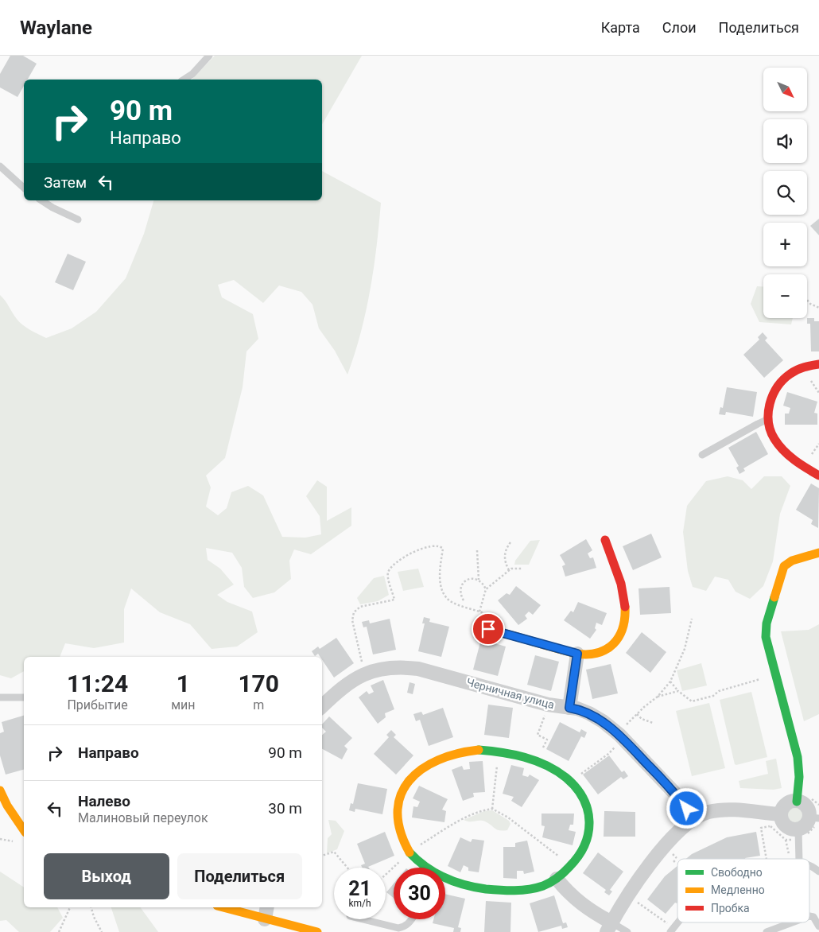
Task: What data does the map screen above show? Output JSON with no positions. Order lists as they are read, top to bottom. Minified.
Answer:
{"streets":{"street":["Черничная улица"]},"legend":["Свободно","Медленно","Пробка"],"north":"bottom right","page":{"header":"Waylane","nav":["Карта","Слои","Поделиться"],"map_buttons":["+","−"],"turn":["90 m","Направо"],"then":"Затем","eta":["11:24","Прибытие","1","мин","170","m"],"list":[{"name":"Направо","value":"90 m"},{"name":"Налево","note":"Малиновый переулок","value":"30 m"}],"buttons":["Выход","Поделиться"],"speed":"21 km/h","limit":"30"}}
